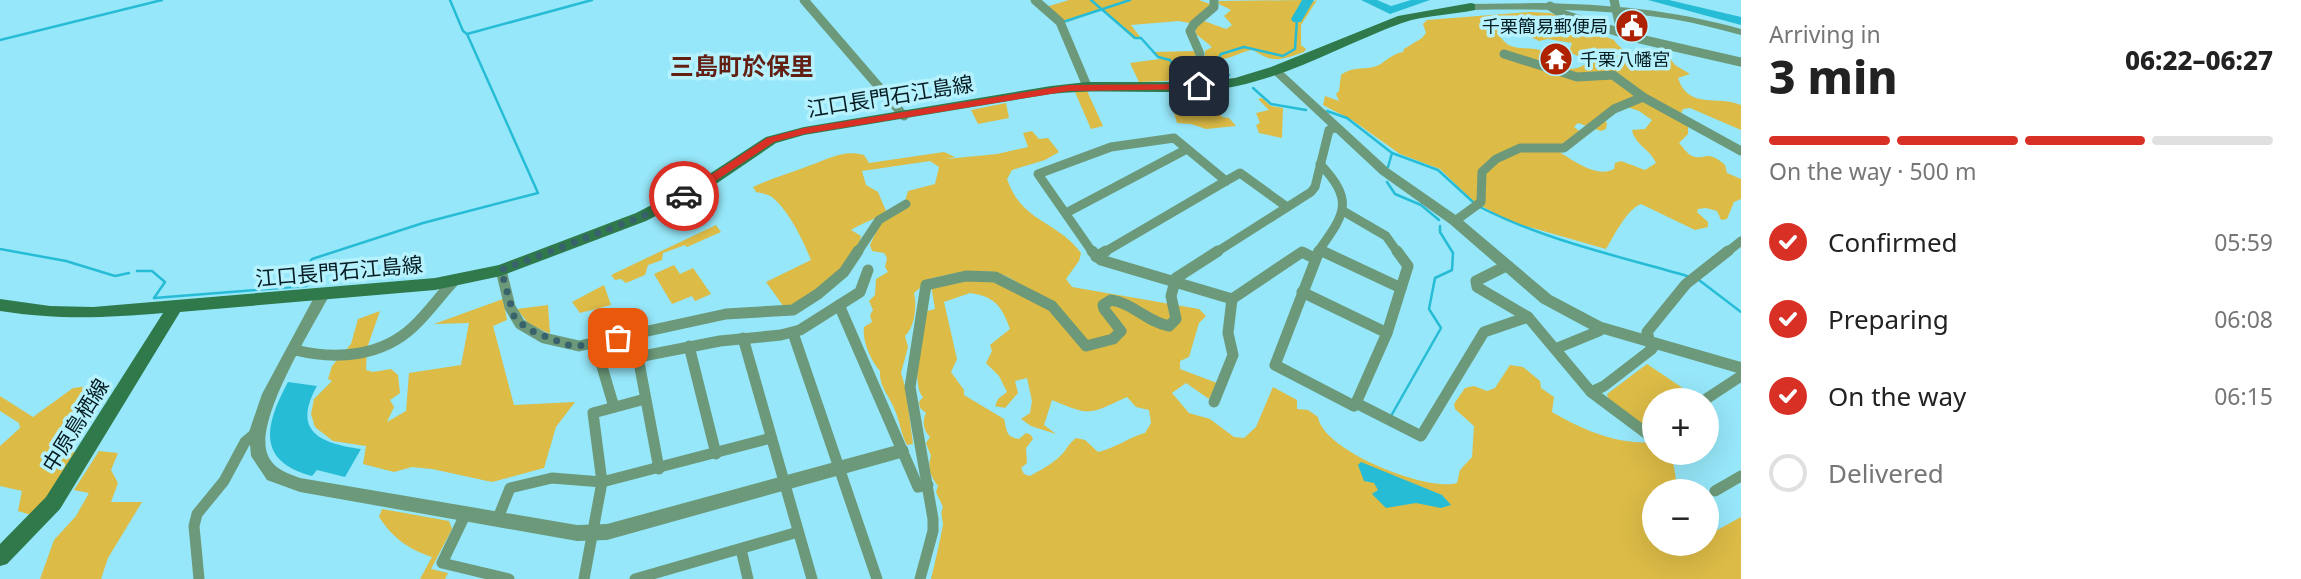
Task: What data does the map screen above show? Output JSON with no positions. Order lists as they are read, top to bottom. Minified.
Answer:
{"streets":{"main road":["江口長門石江島線","中原鳥栖線"]},"crossings":[["江口長門石江島線","中原鳥栖線"]],"districts":["三島町於保里"],"places":{"public building":["千栗簡易郵便局"],"temple":["千栗八幡宮"]},"page":{"heading":["3 min","Arriving in","06:22–06:27"],"bar":"On the way · 500 m","list":[["Confirmed","05:59"],["Preparing","06:08"],["On the way","06:15"],"Delivered"],"map_buttons":["+","−"]}}
